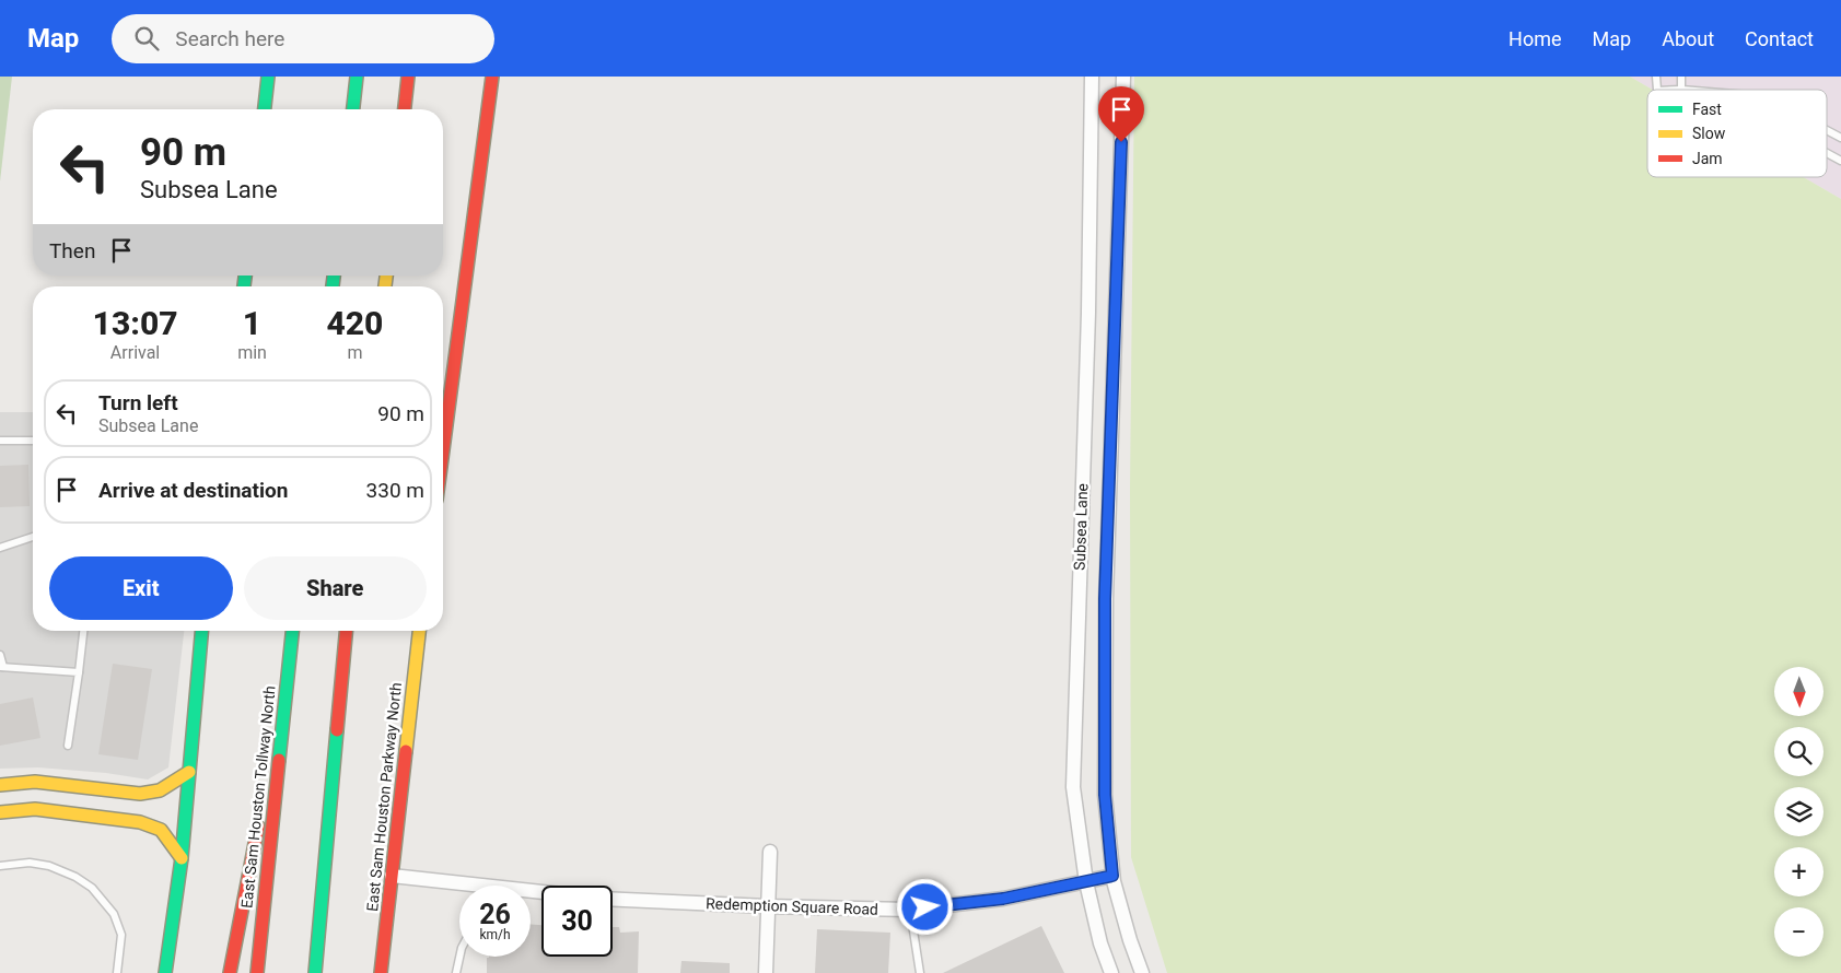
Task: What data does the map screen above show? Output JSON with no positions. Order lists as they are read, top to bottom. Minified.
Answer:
{"streets":{"main road":["East Sam Houston Tollway North","East Sam Houston Parkway North"],"street":["Subsea Lane","Redemption Square Road"]},"crossings":[["Subsea Lane","Redemption Square Road"]],"legend":["Fast","Slow","Jam"],"north":"bottom","page":{"header":"Map","search":"Search here","nav":["Home","Map","About","Contact"],"turn":["90 m","Subsea Lane"],"then":"Then","eta":["13:07","Arrival","1","min","420","m"],"list":[{"name":"Turn left","note":"Subsea Lane","value":"90 m"},{"name":"Arrive at destination","value":"330 m"}],"buttons":["Exit","Share"],"map_buttons":["+","−"],"speed":"26 km/h","limit":"30"}}
